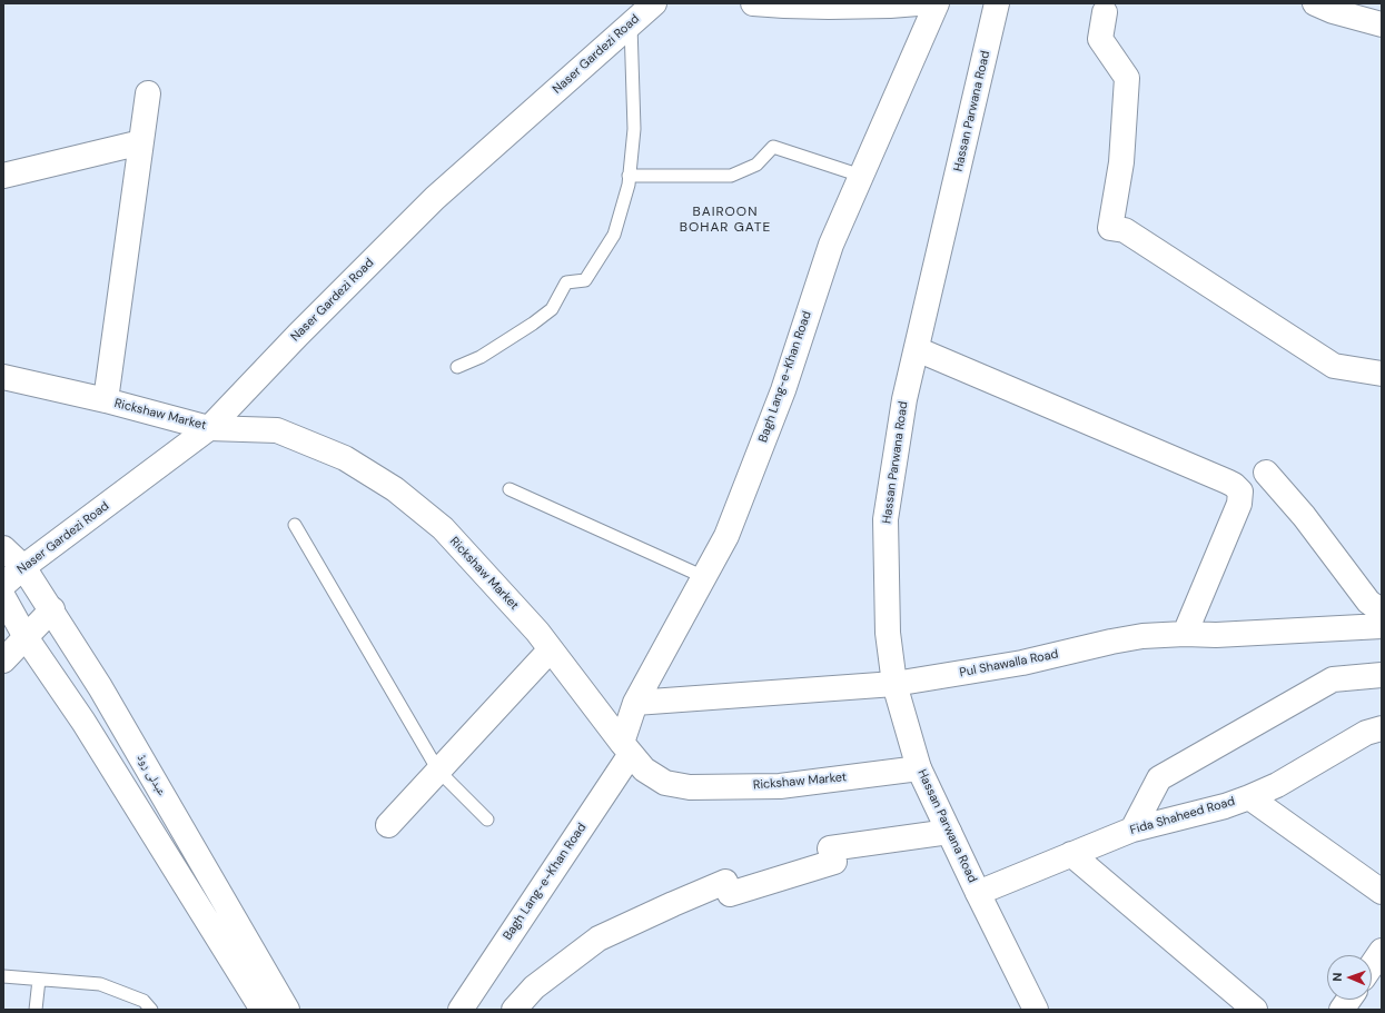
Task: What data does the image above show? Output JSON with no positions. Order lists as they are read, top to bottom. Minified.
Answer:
{"streets":{"street":["Naser Gardezi Road","Hassan Parwana Road","Bagh Lang-e-Khan Road","Rickshaw Market","Pul Shawalla Road","عبدلی روڈ","Fida Shaheed Road"]},"crossings":[["Naser Gardezi Road","Rickshaw Market"],["Naser Gardezi Road","عبدلی روڈ"],["Hassan Parwana Road","Rickshaw Market"],["Hassan Parwana Road","Pul Shawalla Road"],["Hassan Parwana Road","Fida Shaheed Road"],["Bagh Lang-e-Khan Road","Rickshaw Market"],["Bagh Lang-e-Khan Road","Pul Shawalla Road"]],"districts":["BAIROON BOHAR GATE"],"north":"left"}
